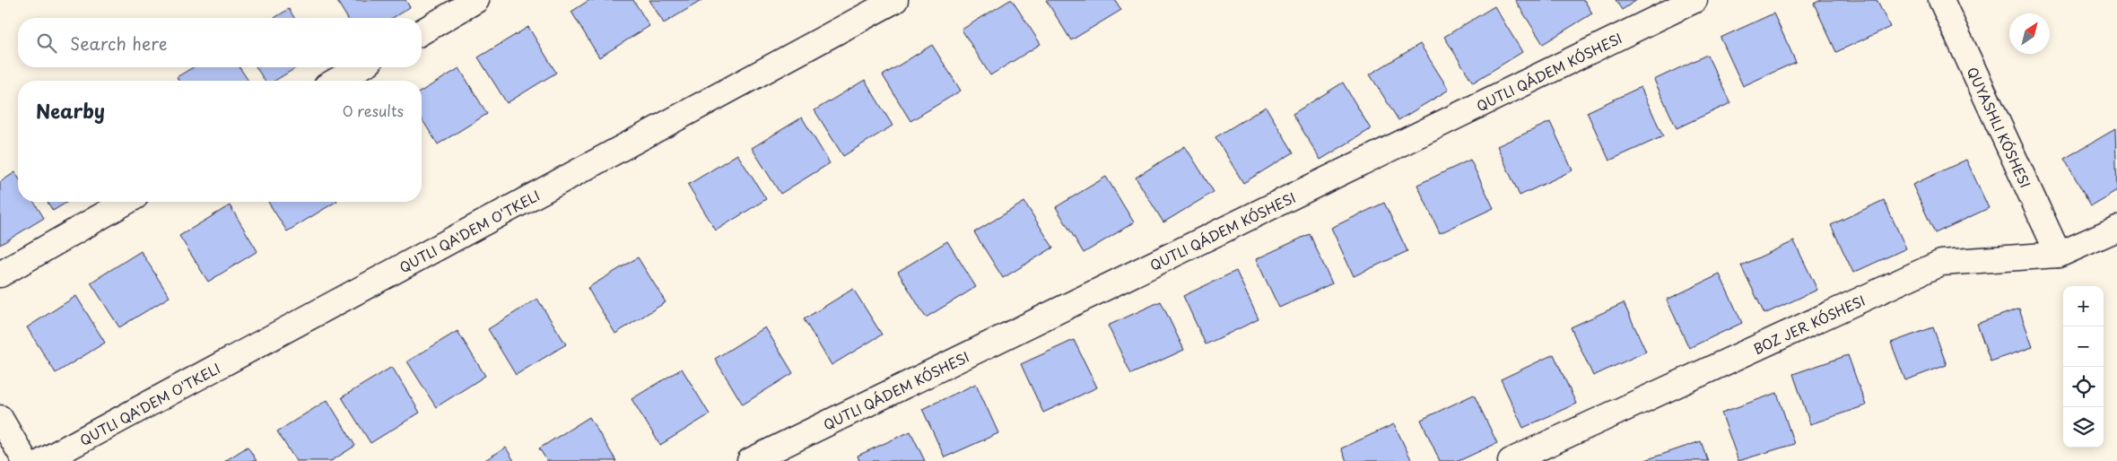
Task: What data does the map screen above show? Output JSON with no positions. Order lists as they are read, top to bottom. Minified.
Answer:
{"streets":{"street":["QUTLI QA'DEM O'TKELI","BOZ JER KÓSHESI"]},"north":"top right","page":{"search":"Search here","heading":["Nearby","0 results"],"map_buttons":["+","−"]}}
